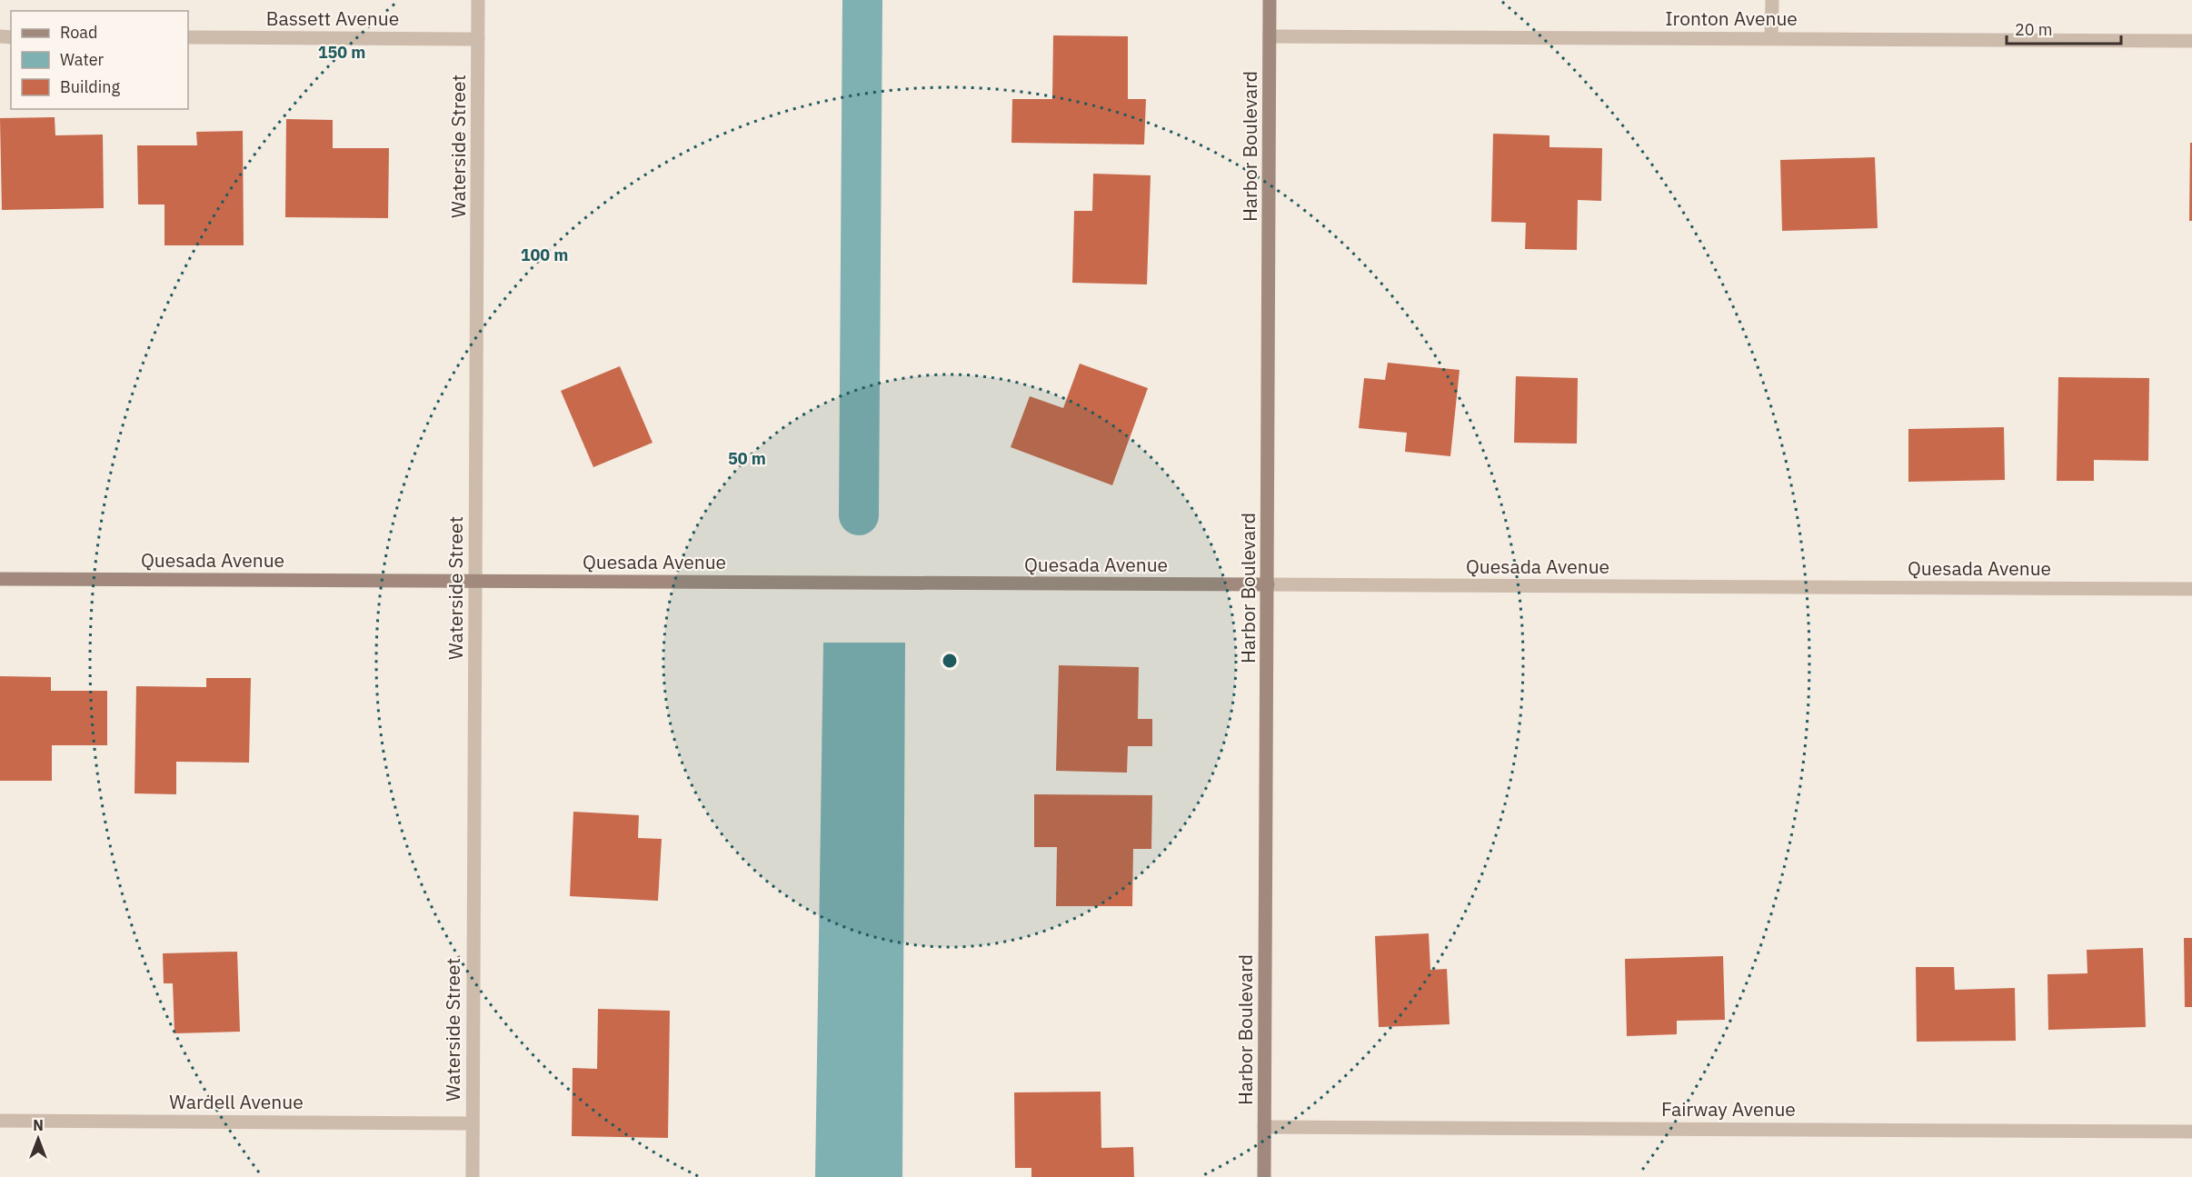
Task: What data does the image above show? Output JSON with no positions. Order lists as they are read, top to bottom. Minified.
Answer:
{"streets":{"street":["Bassett Avenue","Ironton Avenue","Waterside Street","Harbor Boulevard","Quesada Avenue","Wardell Avenue","Fairway Avenue"]},"crossings":[["Bassett Avenue","Waterside Street"],["Ironton Avenue","Harbor Boulevard"],["Waterside Street","Quesada Avenue"],["Waterside Street","Wardell Avenue"],["Harbor Boulevard","Quesada Avenue"],["Harbor Boulevard","Fairway Avenue"]],"legend":["Road","Water","Building"],"scale_bar":"20 m","north":"top","rings":["150 m","100 m","50 m"]}
